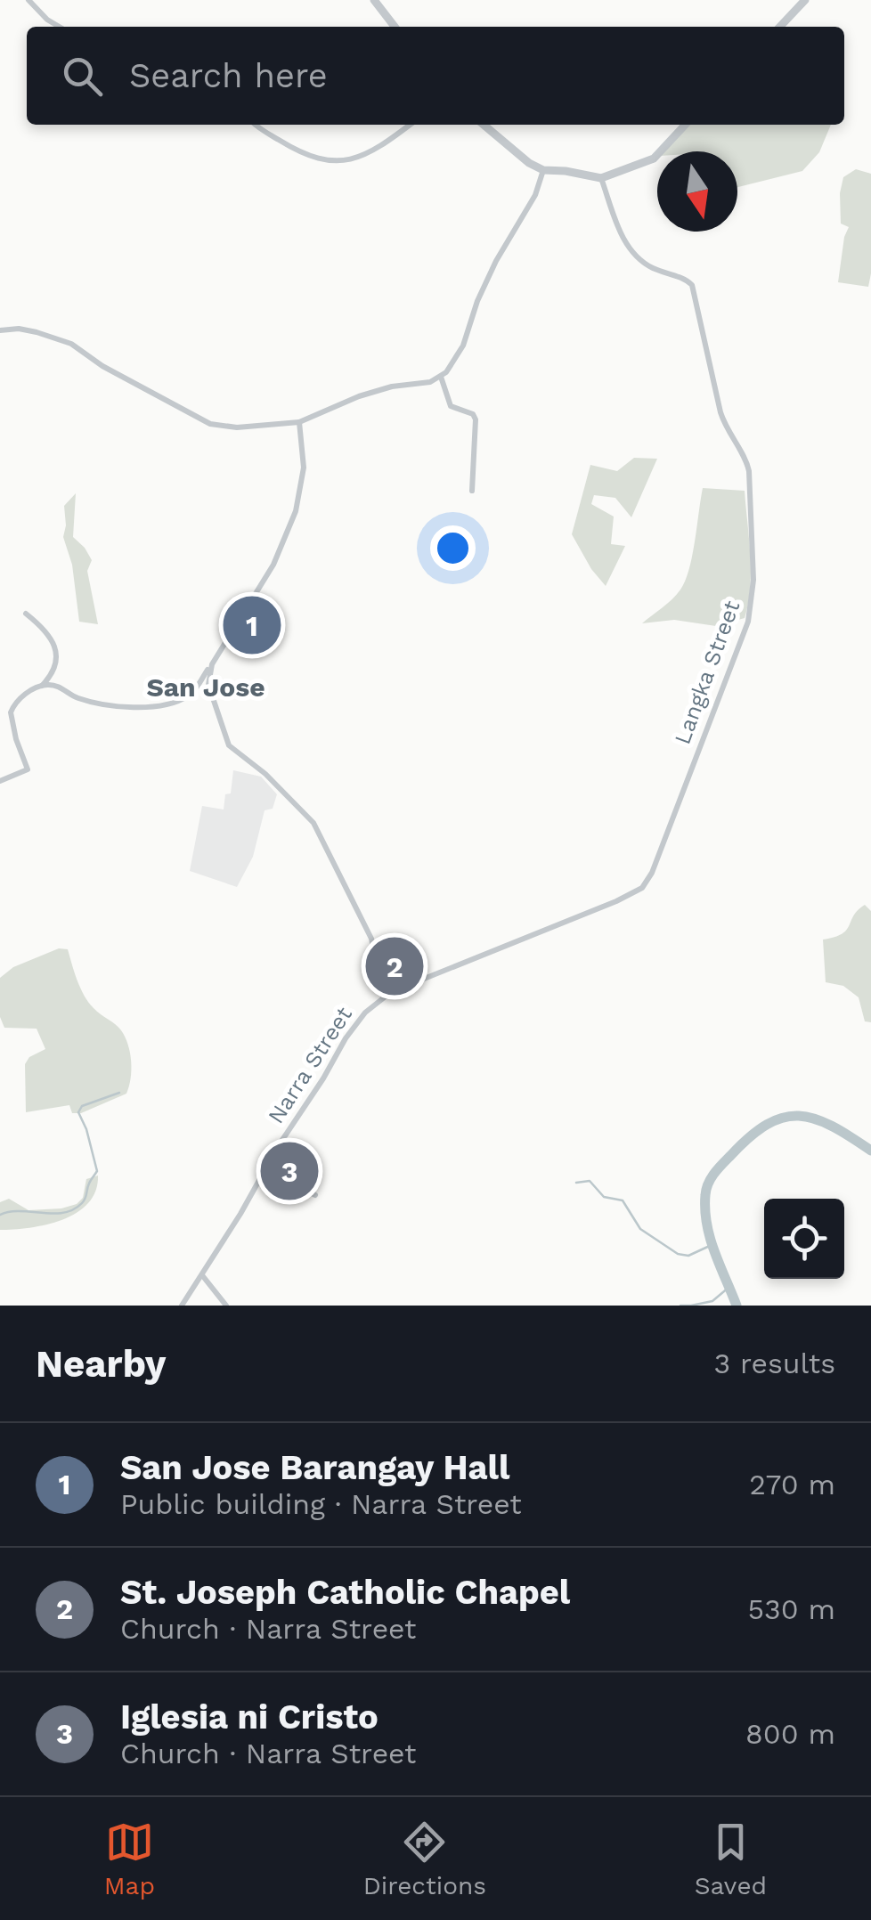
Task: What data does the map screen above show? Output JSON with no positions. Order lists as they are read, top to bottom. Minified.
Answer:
{"streets":{"street":["Langka Street","Narra Street"]},"crossings":[["Langka Street","Narra Street"]],"districts":["San Jose"],"north":"bottom","page":{"search":"Search here","pins":["1","2","3"],"heading":["Nearby","3 results"],"list":[{"mark":"1","name":"San Jose Barangay Hall","note":"Public building · Narra Street","value":"270 m"},{"mark":"2","name":"St. Joseph Catholic Chapel","note":"Church · Narra Street","value":"530 m"},{"mark":"3","name":"Iglesia ni Cristo","note":"Church · Narra Street","value":"800 m"}],"nav":["Map","Directions","Saved"]}}
